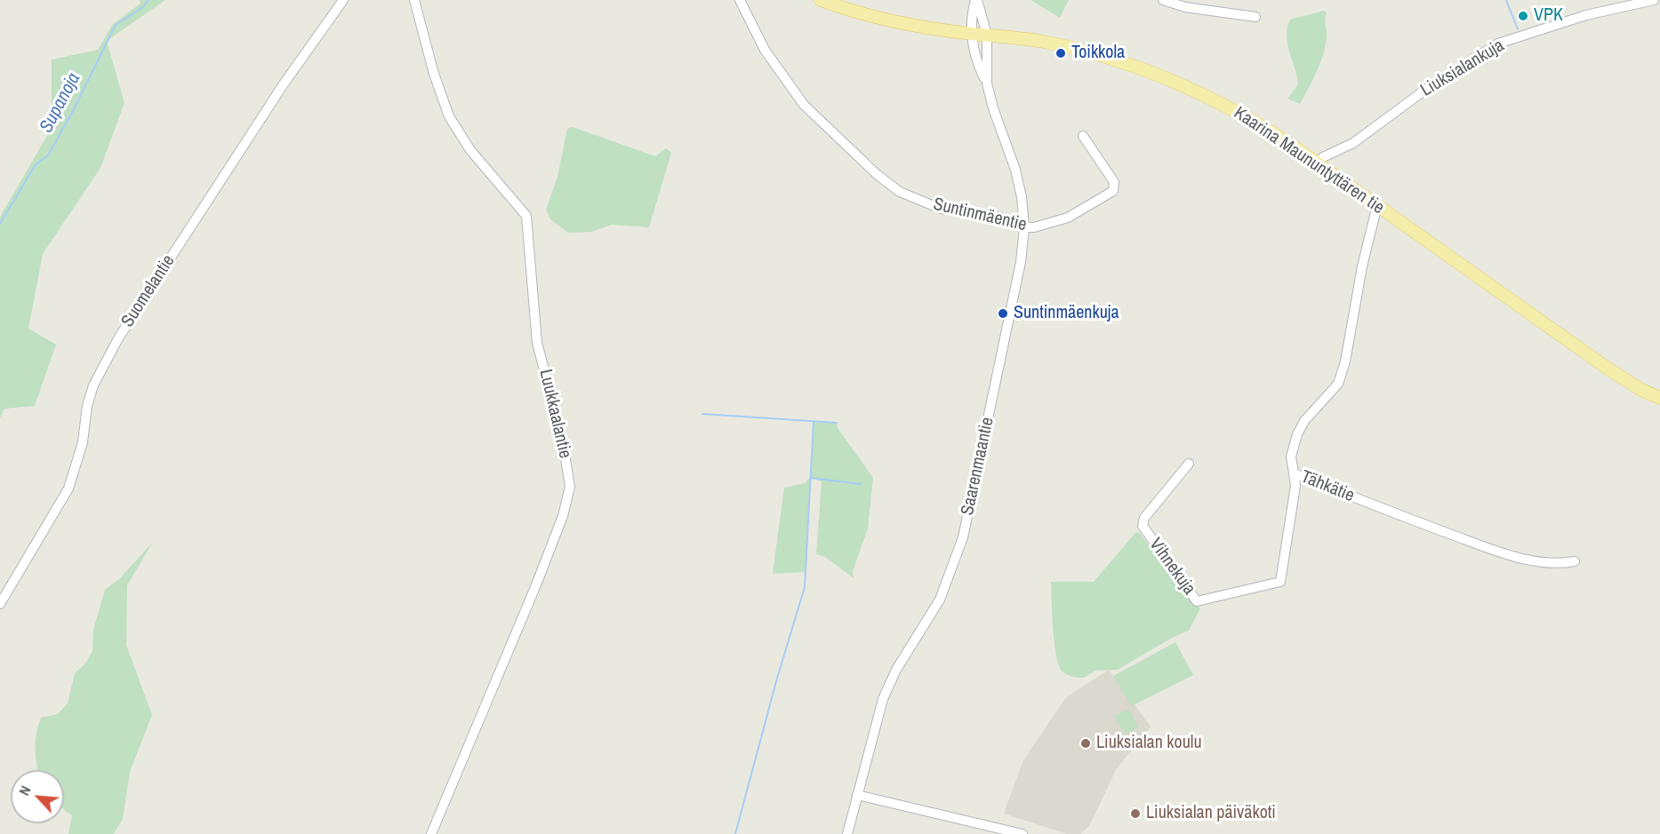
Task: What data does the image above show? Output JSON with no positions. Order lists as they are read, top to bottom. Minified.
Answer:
{"streets":{"main road":["Kaarina Maununtyttären tie"],"street":["Liuksialankuja","Suntinmäentie","Suomelantie","Luukkaalantie","Saarenmaantie","Tähkätie","Vihnekuja"]},"crossings":[["Liuksialankuja","Kaarina Maununtyttären tie"],["Kaarina Maununtyttären tie","Saarenmaantie"],["Kaarina Maununtyttären tie","Tähkätie"],["Suntinmäentie","Saarenmaantie"],["Tähkätie","Vihnekuja"]],"water":["Supanoja"],"places":["VPK","Toikkola","Suntinmäenkuja","Liuksialan koulu","Liuksialan päiväkoti"],"north":"top left"}
